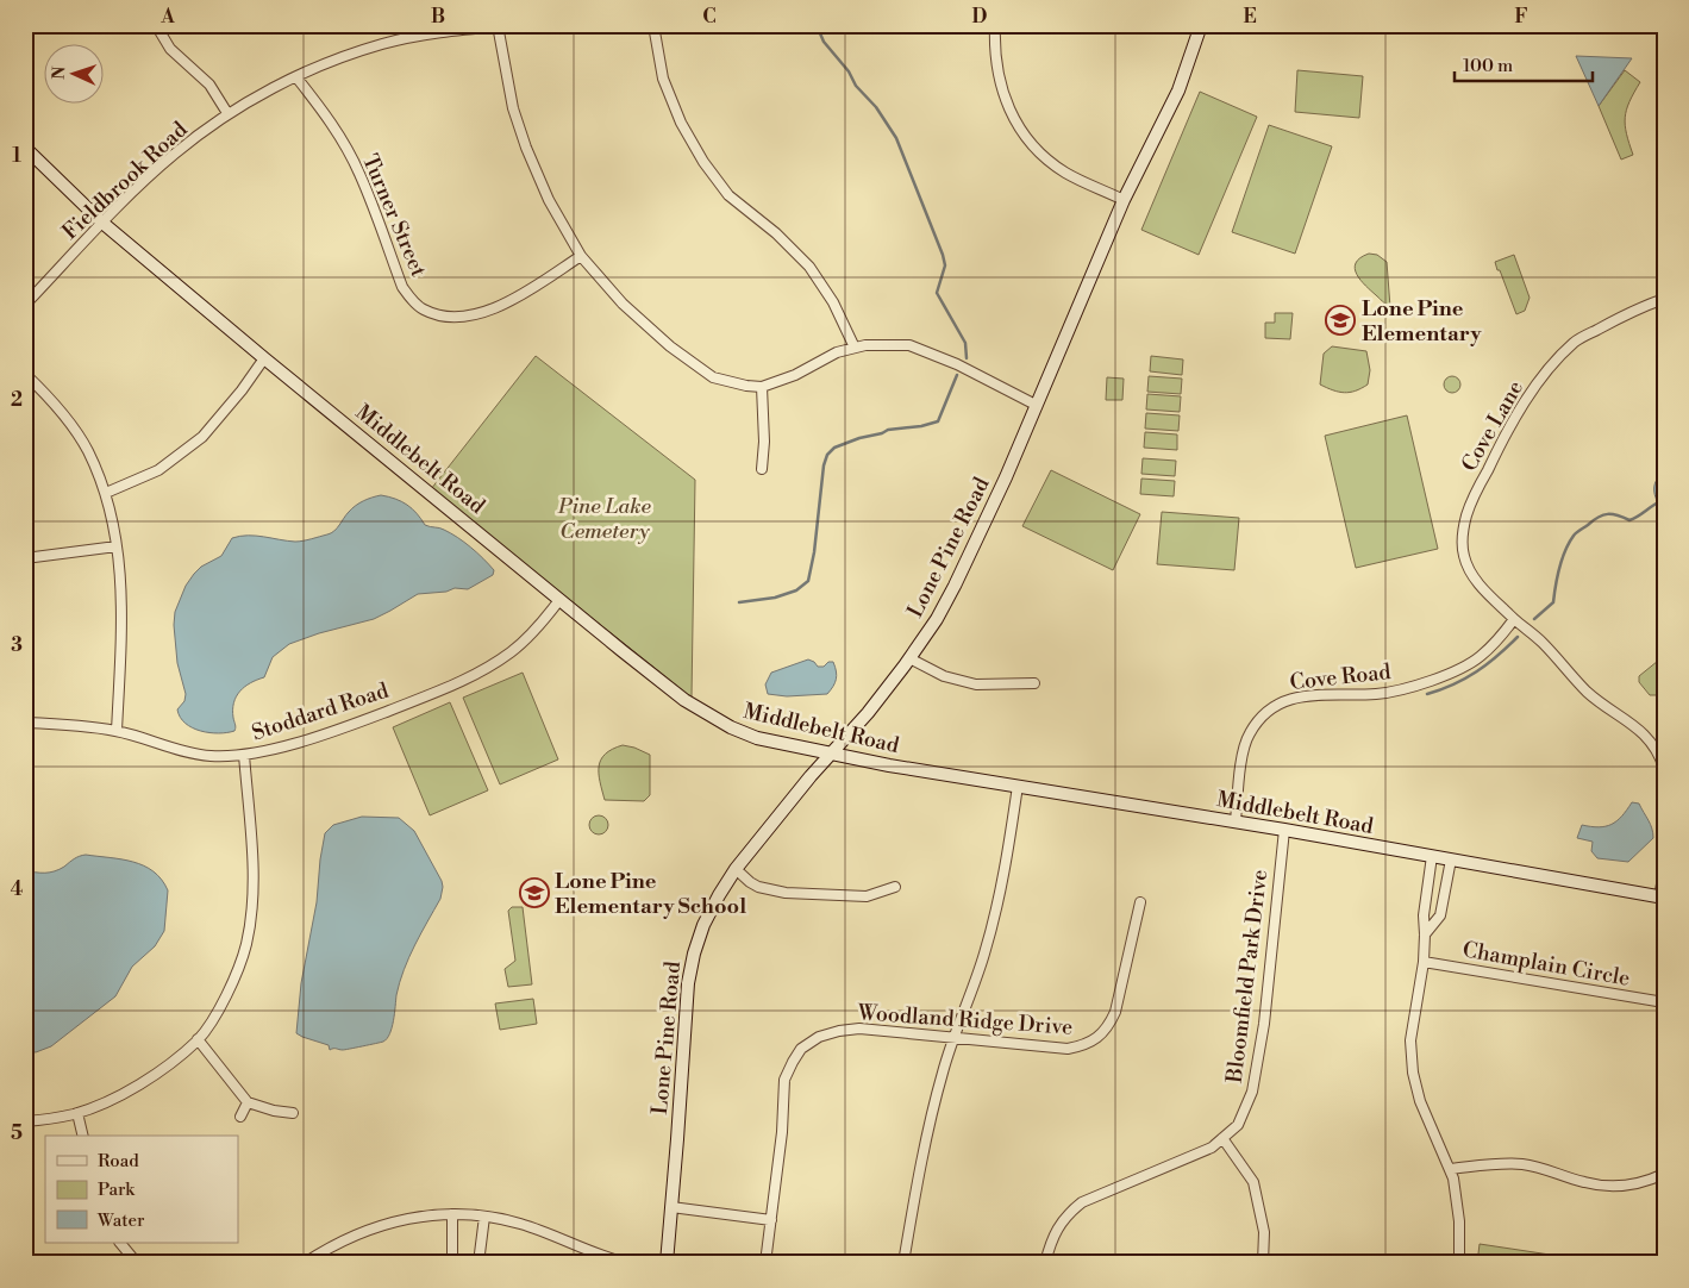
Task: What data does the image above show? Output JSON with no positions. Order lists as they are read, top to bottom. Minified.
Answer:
{"streets":{"street":["Fieldbrook Road","Turner Street","Cove Lane","Middlebelt Road","Lone Pine Road","Cove Road","Stoddard Road","Champlain Circle","Bloomfield Park Drive","Woodland Ridge Drive"]},"crossings":[["Fieldbrook Road","Turner Street"],["Fieldbrook Road","Middlebelt Road"],["Cove Lane","Cove Road"],["Middlebelt Road","Lone Pine Road"],["Middlebelt Road","Cove Road"],["Middlebelt Road","Stoddard Road"],["Middlebelt Road","Bloomfield Park Drive"]],"parks":["Pine Lake Cemetery"],"places":{"school or university":["Lone Pine Elementary","Lone Pine Elementary School"]},"legend":["Road","Park","Water"],"scale_bar":"100 m","north":"left","grid":{"columns":["A","B","C","D","E","F"],"rows":["1","2","3","4","5"]}}
